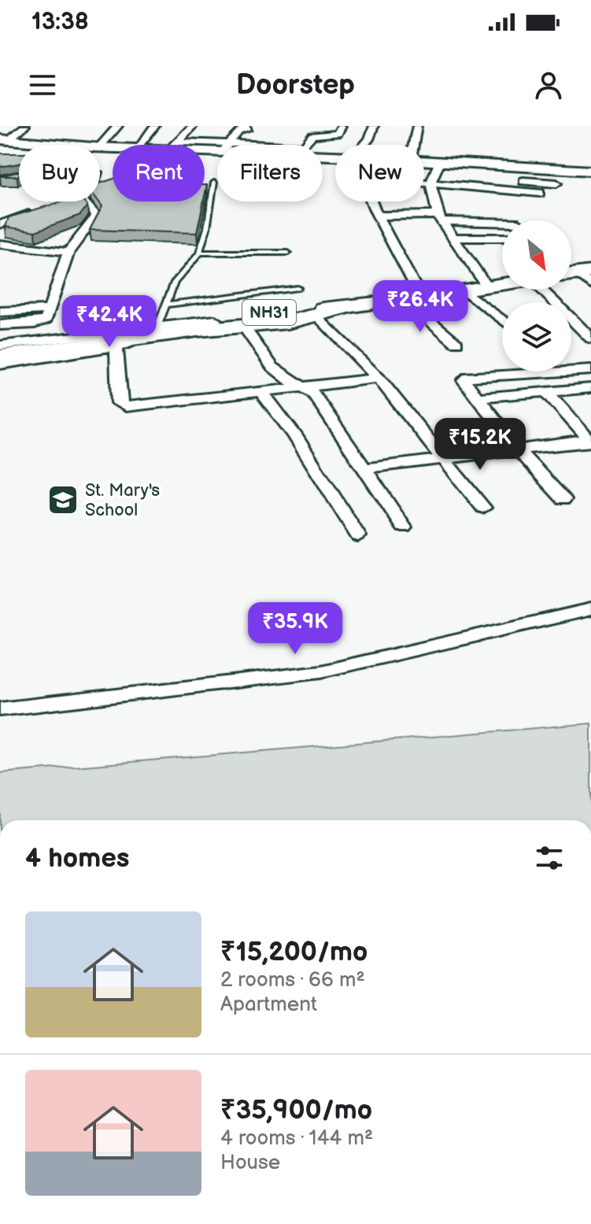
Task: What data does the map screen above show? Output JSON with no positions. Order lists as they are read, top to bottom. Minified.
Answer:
{"streets":{"highway":["NH31"]},"places":{"school or university":["St. Mary's School"]},"north":"bottom right","page":{"status":"13:38","header":"Doorstep","chip":["Buy","Rent","Filters","New"],"price":["₹26.4K","₹42.4K","₹15.2K","₹35.9K"],"heading":"4 homes","list":[{"name":"₹15,200/mo","note":"2 rooms · 66 m² · Apartment"},{"name":"₹35,900/mo","note":"4 rooms · 144 m² · House"}]}}
